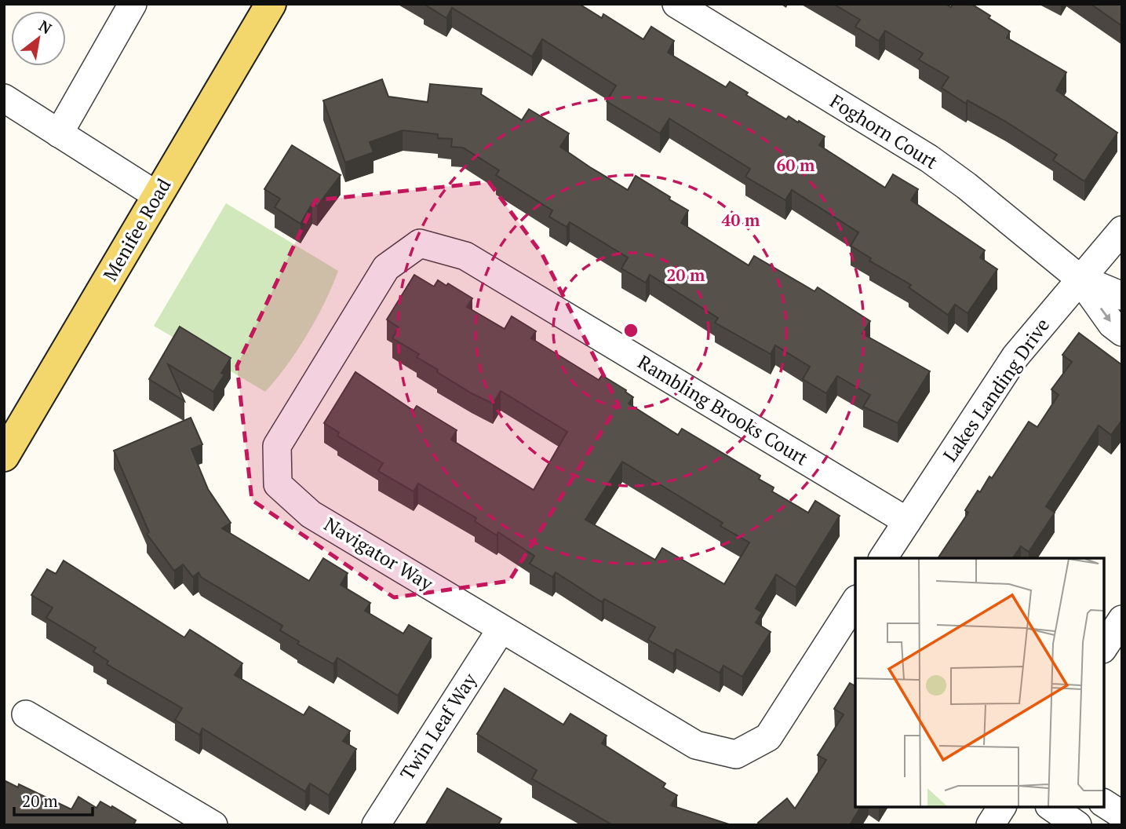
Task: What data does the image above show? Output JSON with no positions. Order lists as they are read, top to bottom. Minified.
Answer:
{"streets":{"main road":["Menifee Road"],"street":["Foghorn Court","Lakes Landing Drive","Rambling Brooks Court","Navigator Way","Twin Leaf Way"]},"crossings":[["Foghorn Court","Lakes Landing Drive"],["Lakes Landing Drive","Rambling Brooks Court"],["Rambling Brooks Court","Navigator Way"],["Navigator Way","Twin Leaf Way"]],"scale_bar":"20 m","north":"top right","rings":["60 m","40 m","20 m"]}
